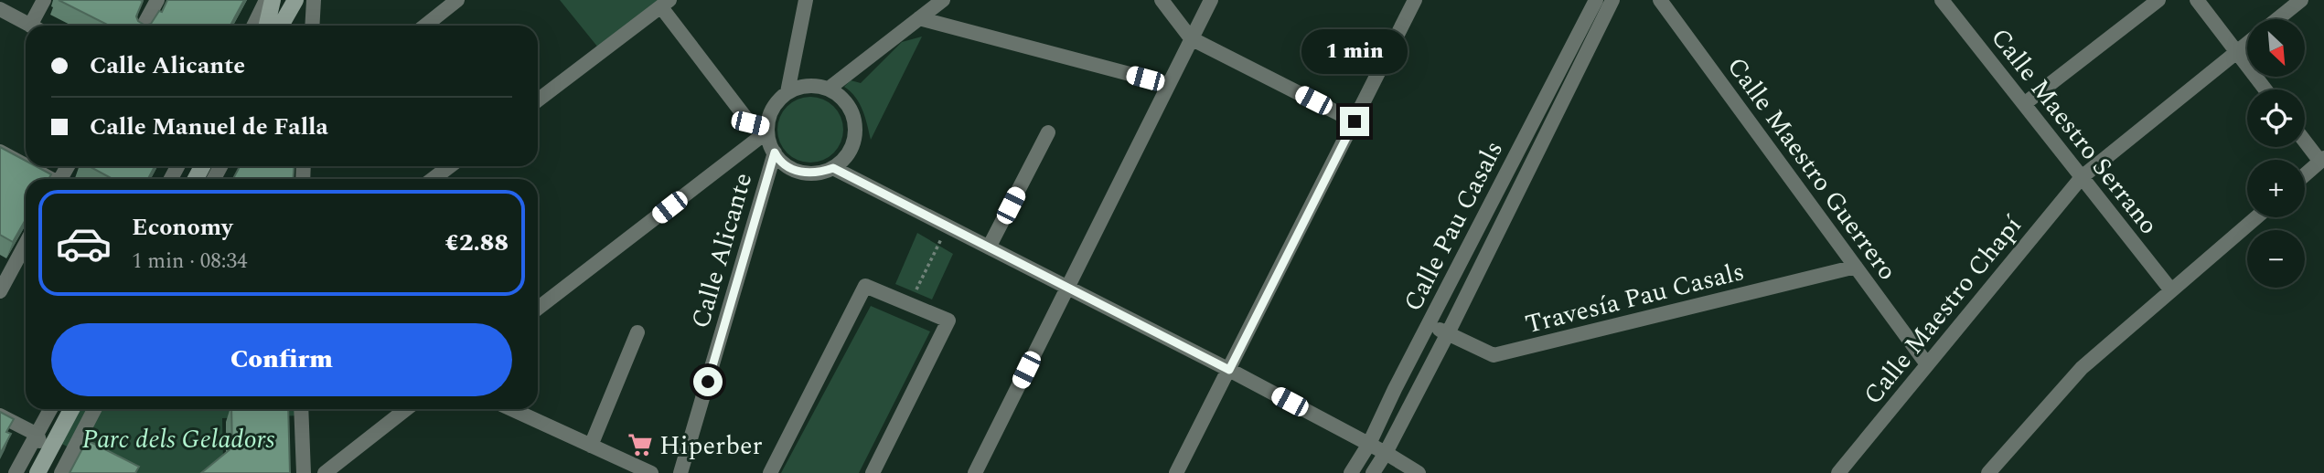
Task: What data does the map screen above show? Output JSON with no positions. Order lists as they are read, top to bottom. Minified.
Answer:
{"streets":{"street":["Calle Maestro Serrano","Calle Maestro Guerrero","Calle Pau Casals","Calle Alicante","Travesía Pau Casals","Calle Maestro Chapí"]},"crossings":[["Calle Maestro Serrano","Calle Maestro Chapí"],["Calle Maestro Guerrero","Travesía Pau Casals"],["Calle Maestro Guerrero","Calle Maestro Chapí"],["Calle Pau Casals","Travesía Pau Casals"]],"parks":["Parc dels Geladors"],"places":{"supermarket":["Hiperber"]},"north":"bottom right","page":{"map_buttons":["+","−"],"banner":["Calle Alicante","Calle Manuel de Falla"],"bubble":"1 min","list":[{"name":"Economy","note":"1 min · 08:34","value":"€2.88"}],"buttons":"Confirm"}}
